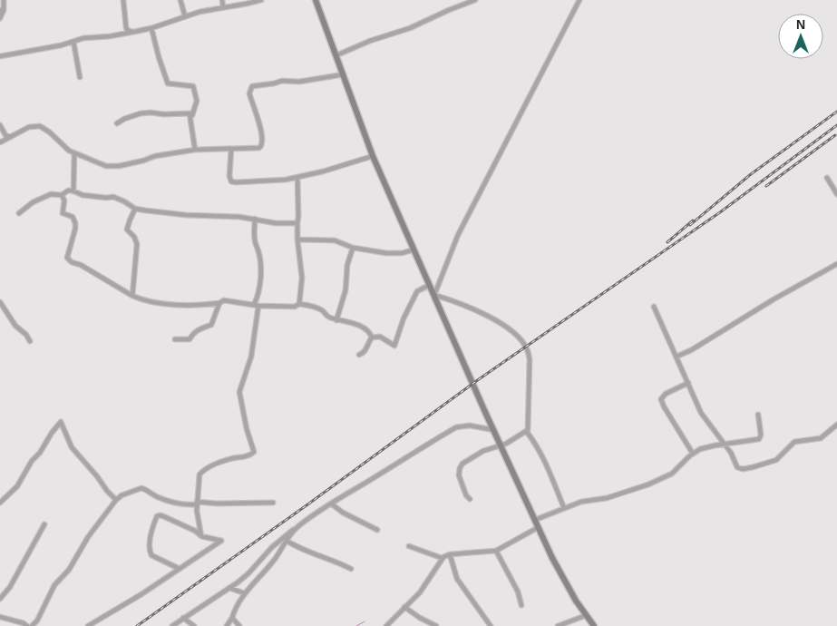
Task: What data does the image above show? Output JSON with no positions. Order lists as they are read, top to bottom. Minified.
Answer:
{"north":"top"}
